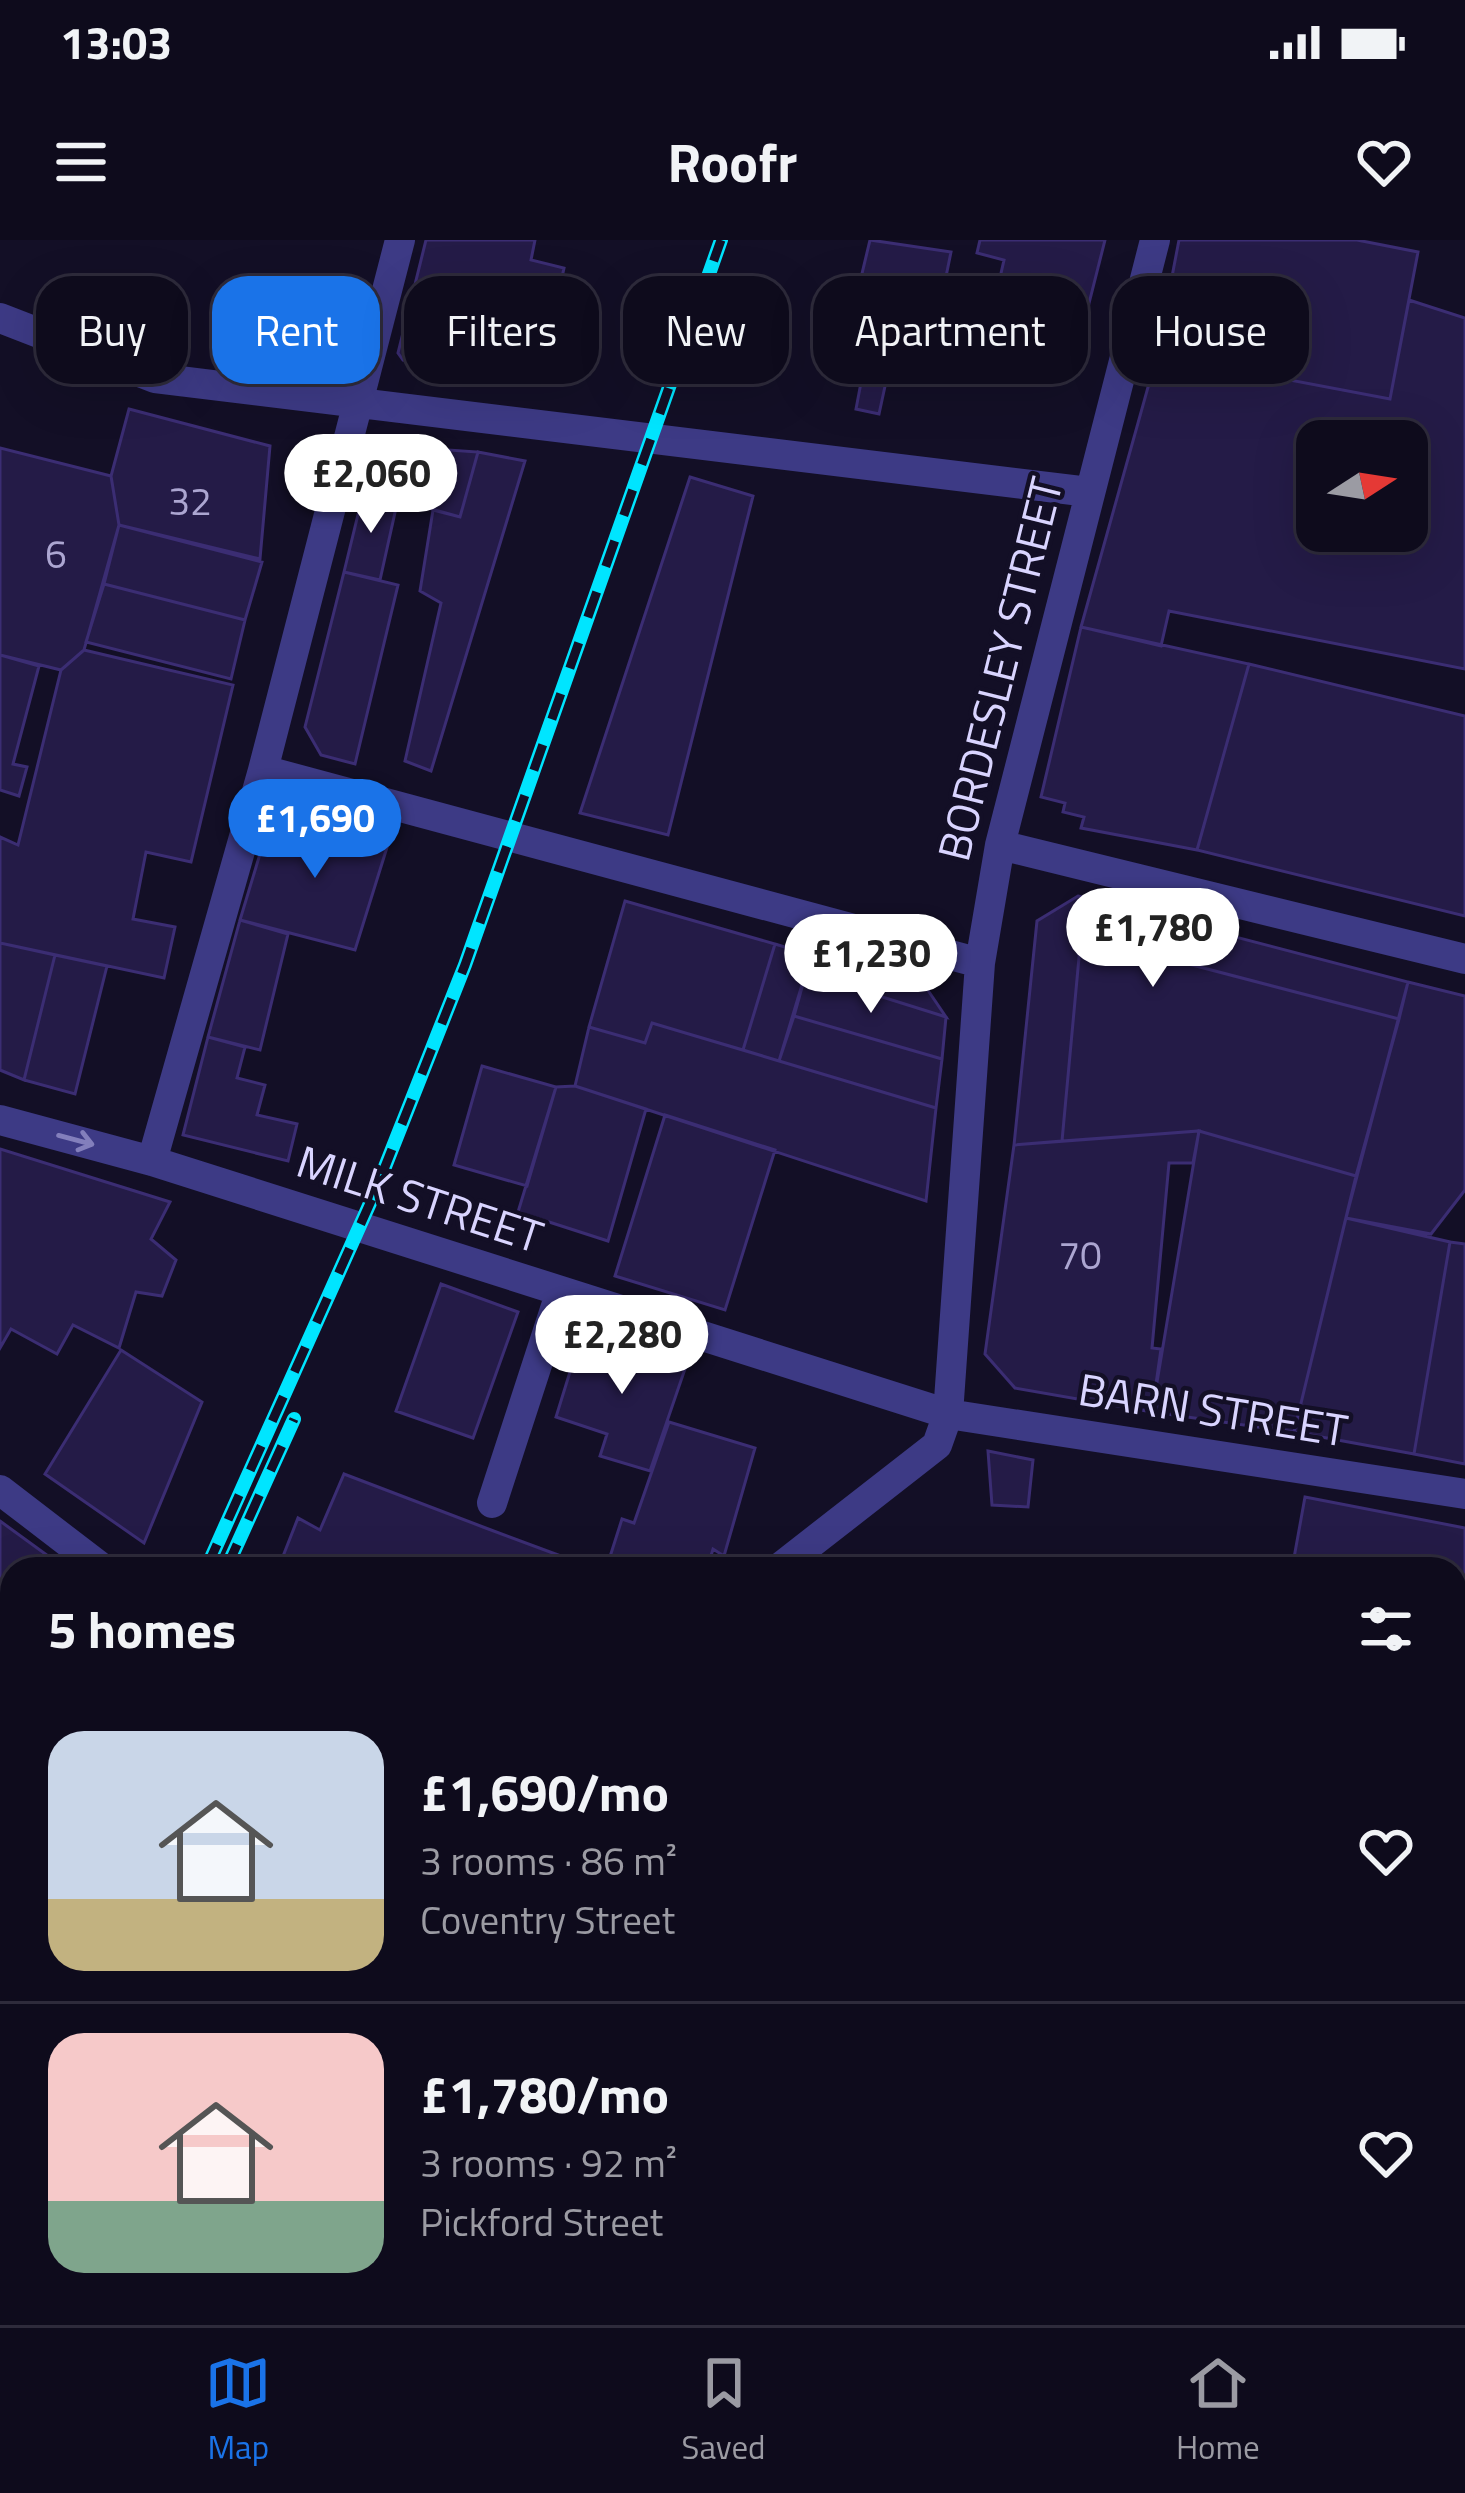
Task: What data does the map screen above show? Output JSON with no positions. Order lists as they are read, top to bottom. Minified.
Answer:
{"streets":{"street":["BORDESLEY STREET","MILK STREET","BARN STREET"]},"crossings":[["BORDESLEY STREET","MILK STREET"],["BORDESLEY STREET","BARN STREET"],["MILK STREET","BARN STREET"]],"house_numbers":["32","6","70"],"north":"right","page":{"status":"13:03","header":"Roofr","chip":["Buy","Rent","Filters","New","Apartment","House"],"price":["£2,060","£1,690","£1,780","£1,230","£2,280"],"heading":"5 homes","list":[{"name":"£1,690/mo","note":"3 rooms · 86 m² · Coventry Street"},{"name":"£1,780/mo","note":"3 rooms · 92 m² · Pickford Street"}],"tabs":["Map","Saved","Home"]}}
